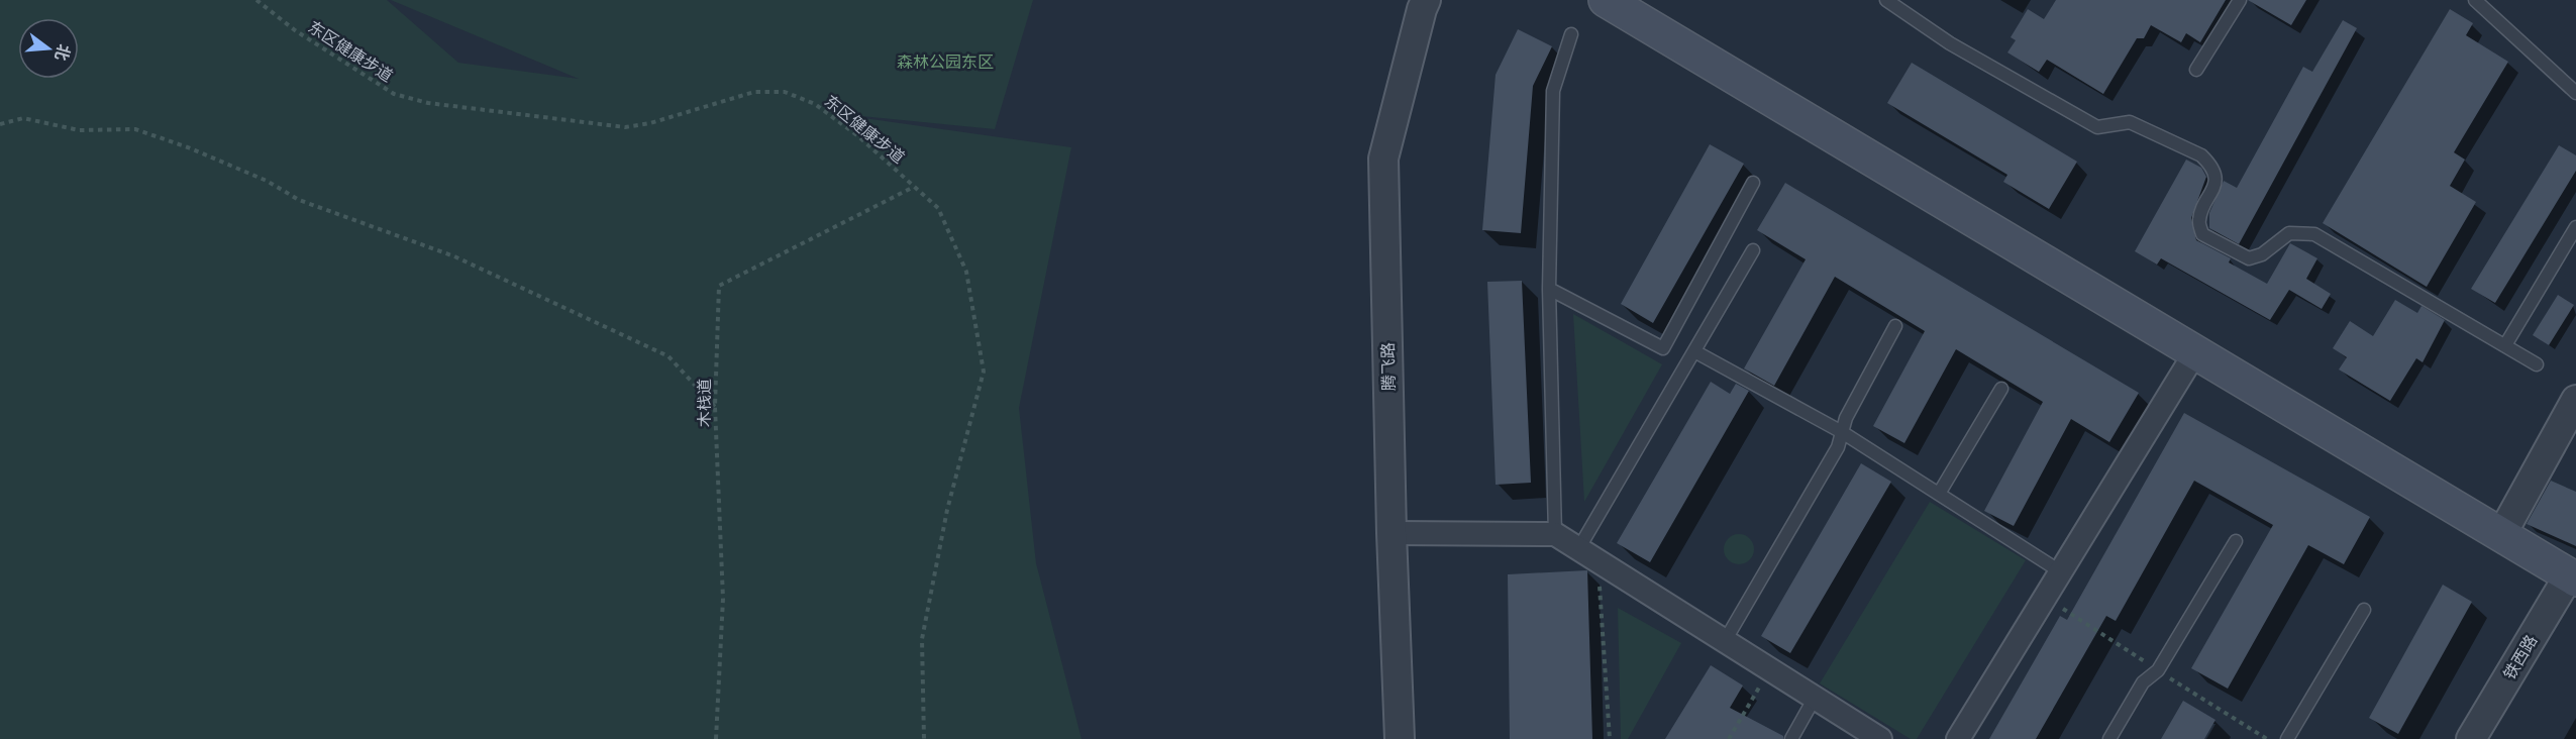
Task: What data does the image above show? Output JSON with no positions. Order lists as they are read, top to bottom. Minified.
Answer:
{"streets":{"street":["腾飞路","铁西路"],"path":["东区健康步道","木栈道"]},"crossings":[["东区健康步道","木栈道"]],"parks":["森林公园东区"],"north":"right"}
